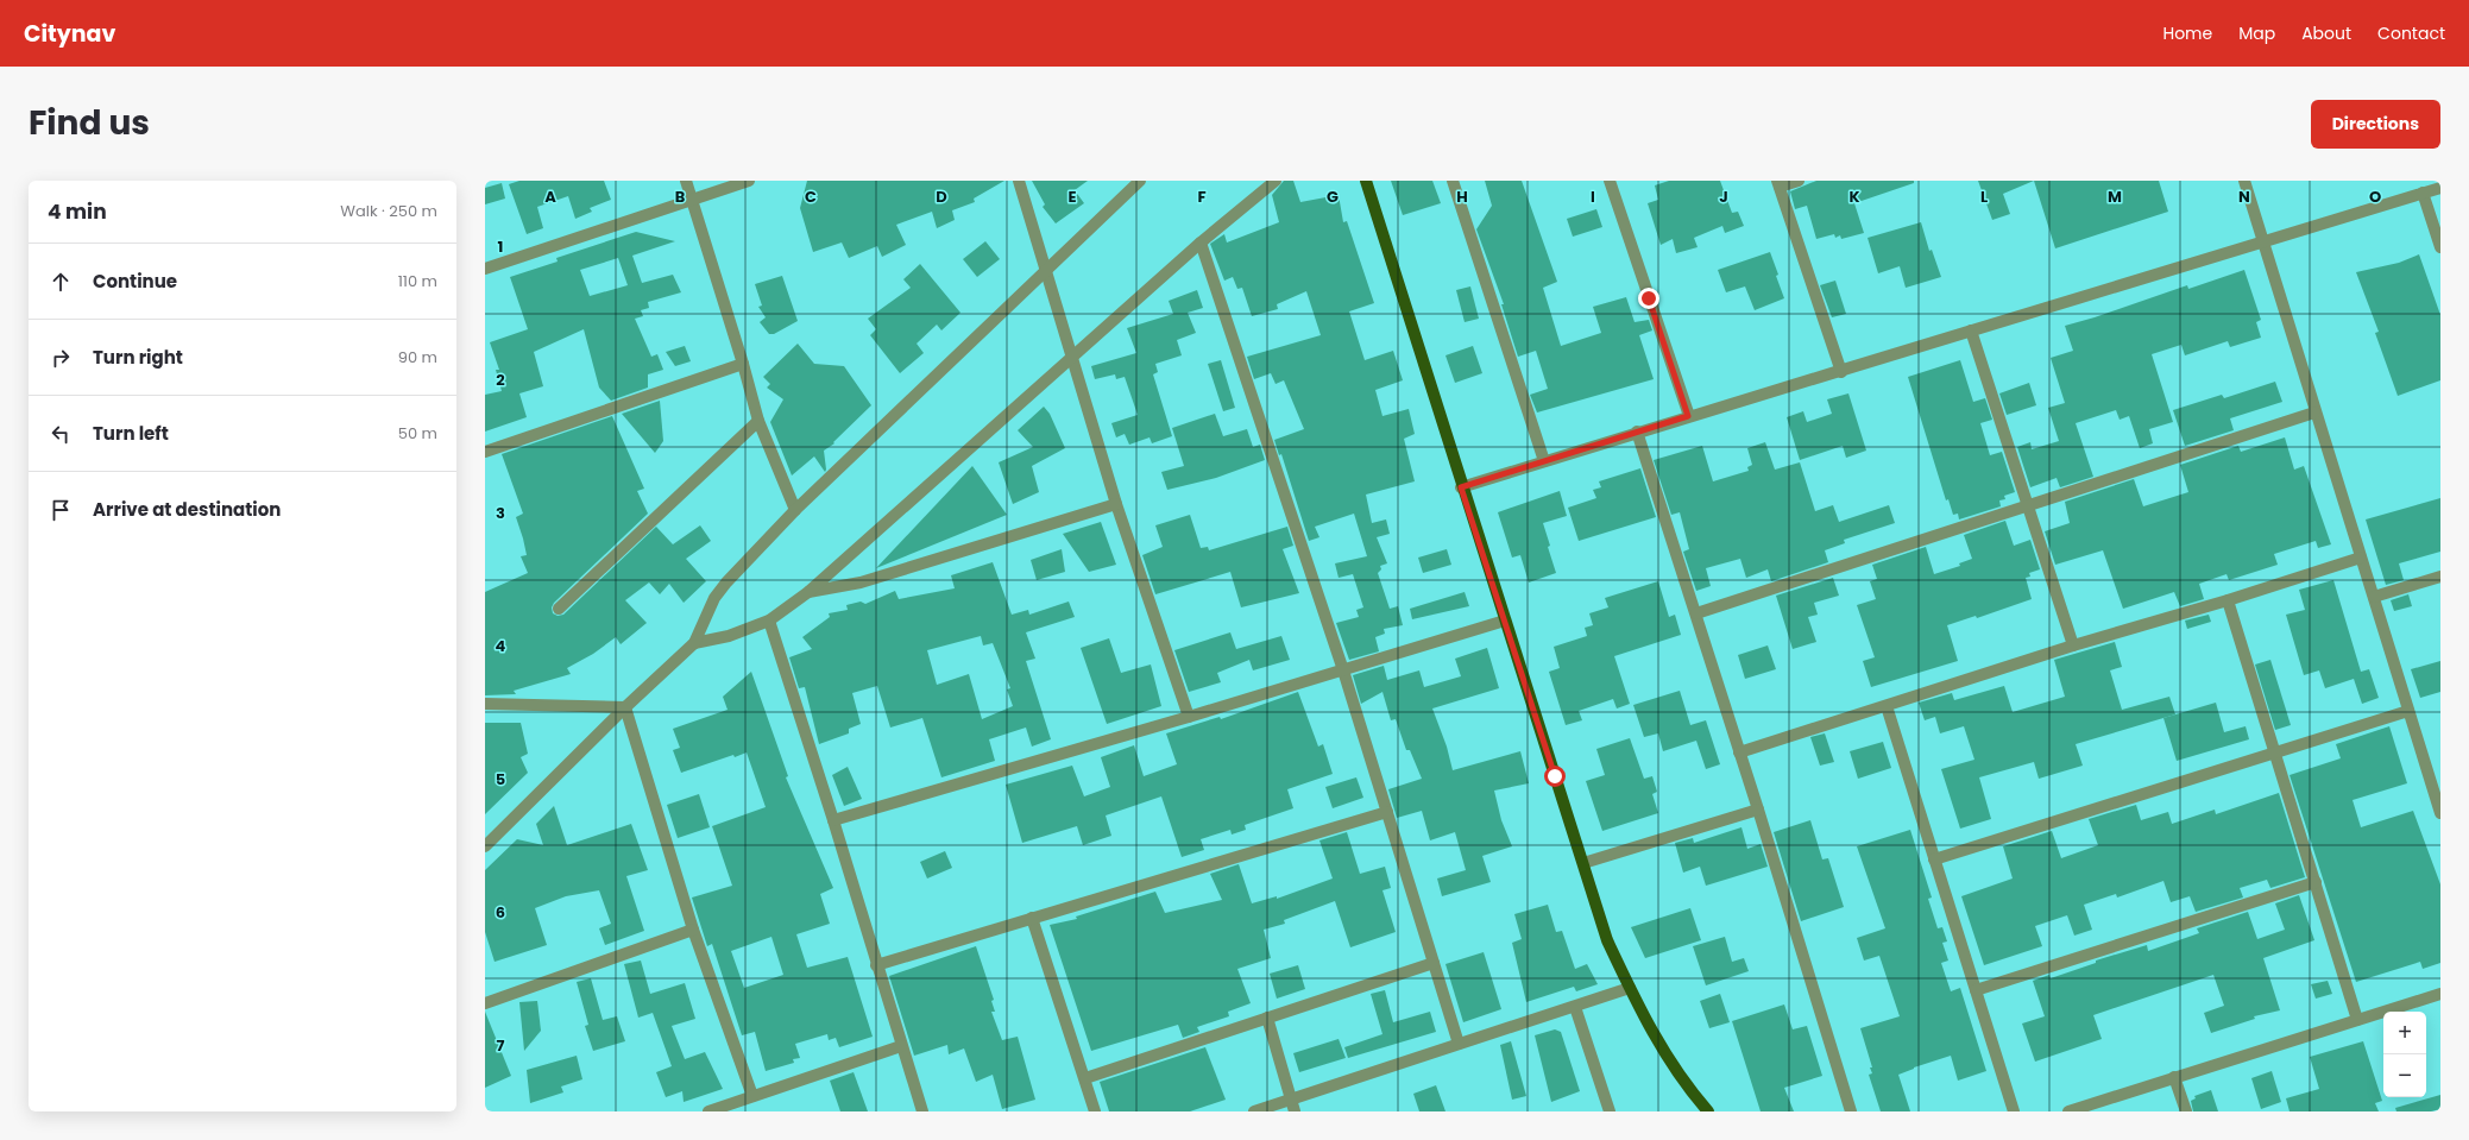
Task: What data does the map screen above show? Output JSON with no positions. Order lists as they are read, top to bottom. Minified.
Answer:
{"page":{"header":"Citynav","nav":["Home","Map","About","Contact"],"title":"Find us","buttons":"Directions","heading":["4 min","Walk · 250 m"],"list":[["Continue","110 m"],["Turn right","90 m"],["Turn left","50 m"],"Arrive at destination"],"map_buttons":["+","−"]},"grid":{"columns":["A","B","C","D","E","F","G","H","I","J","K","L","M","N","O"],"rows":["1","2","3","4","5","6","7"]}}
